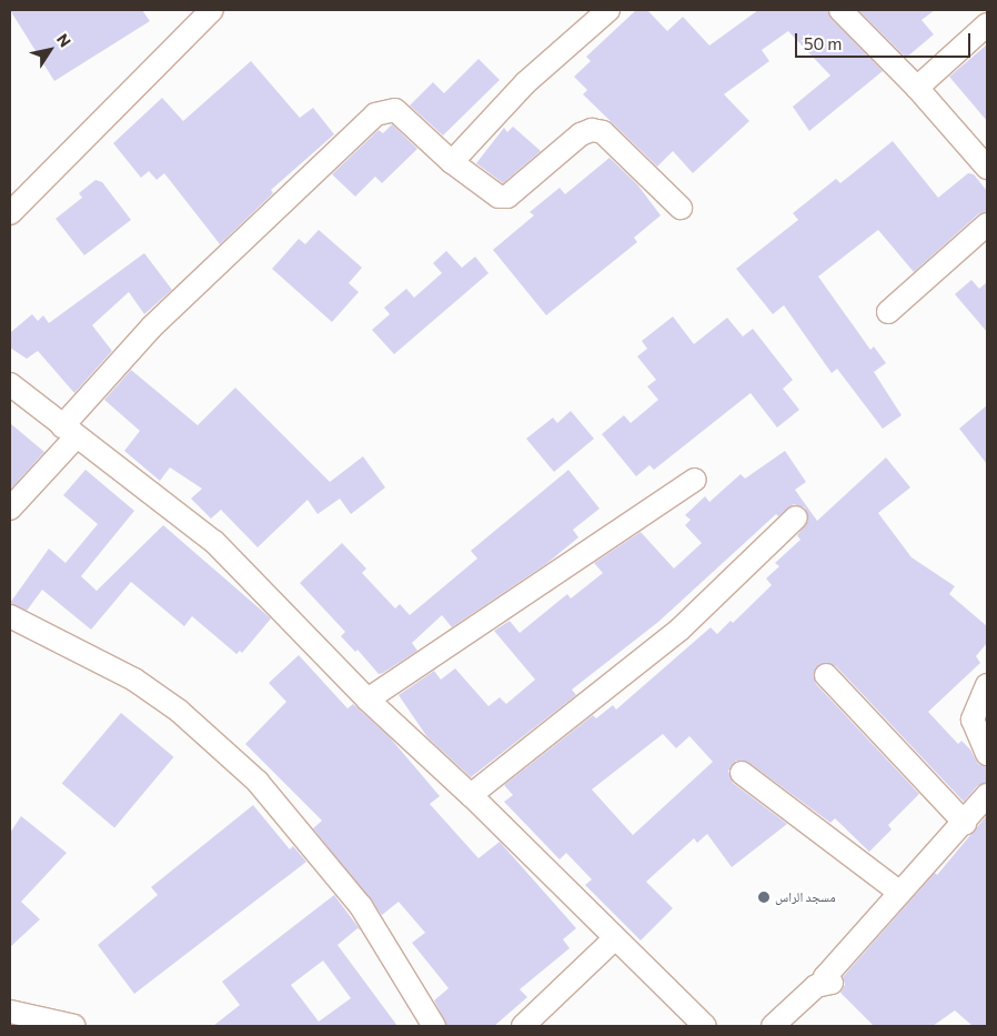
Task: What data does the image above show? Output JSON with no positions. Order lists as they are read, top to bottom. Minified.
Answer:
{"places":["مسجد الراس"],"scale_bar":"50 m","north":"top right"}
